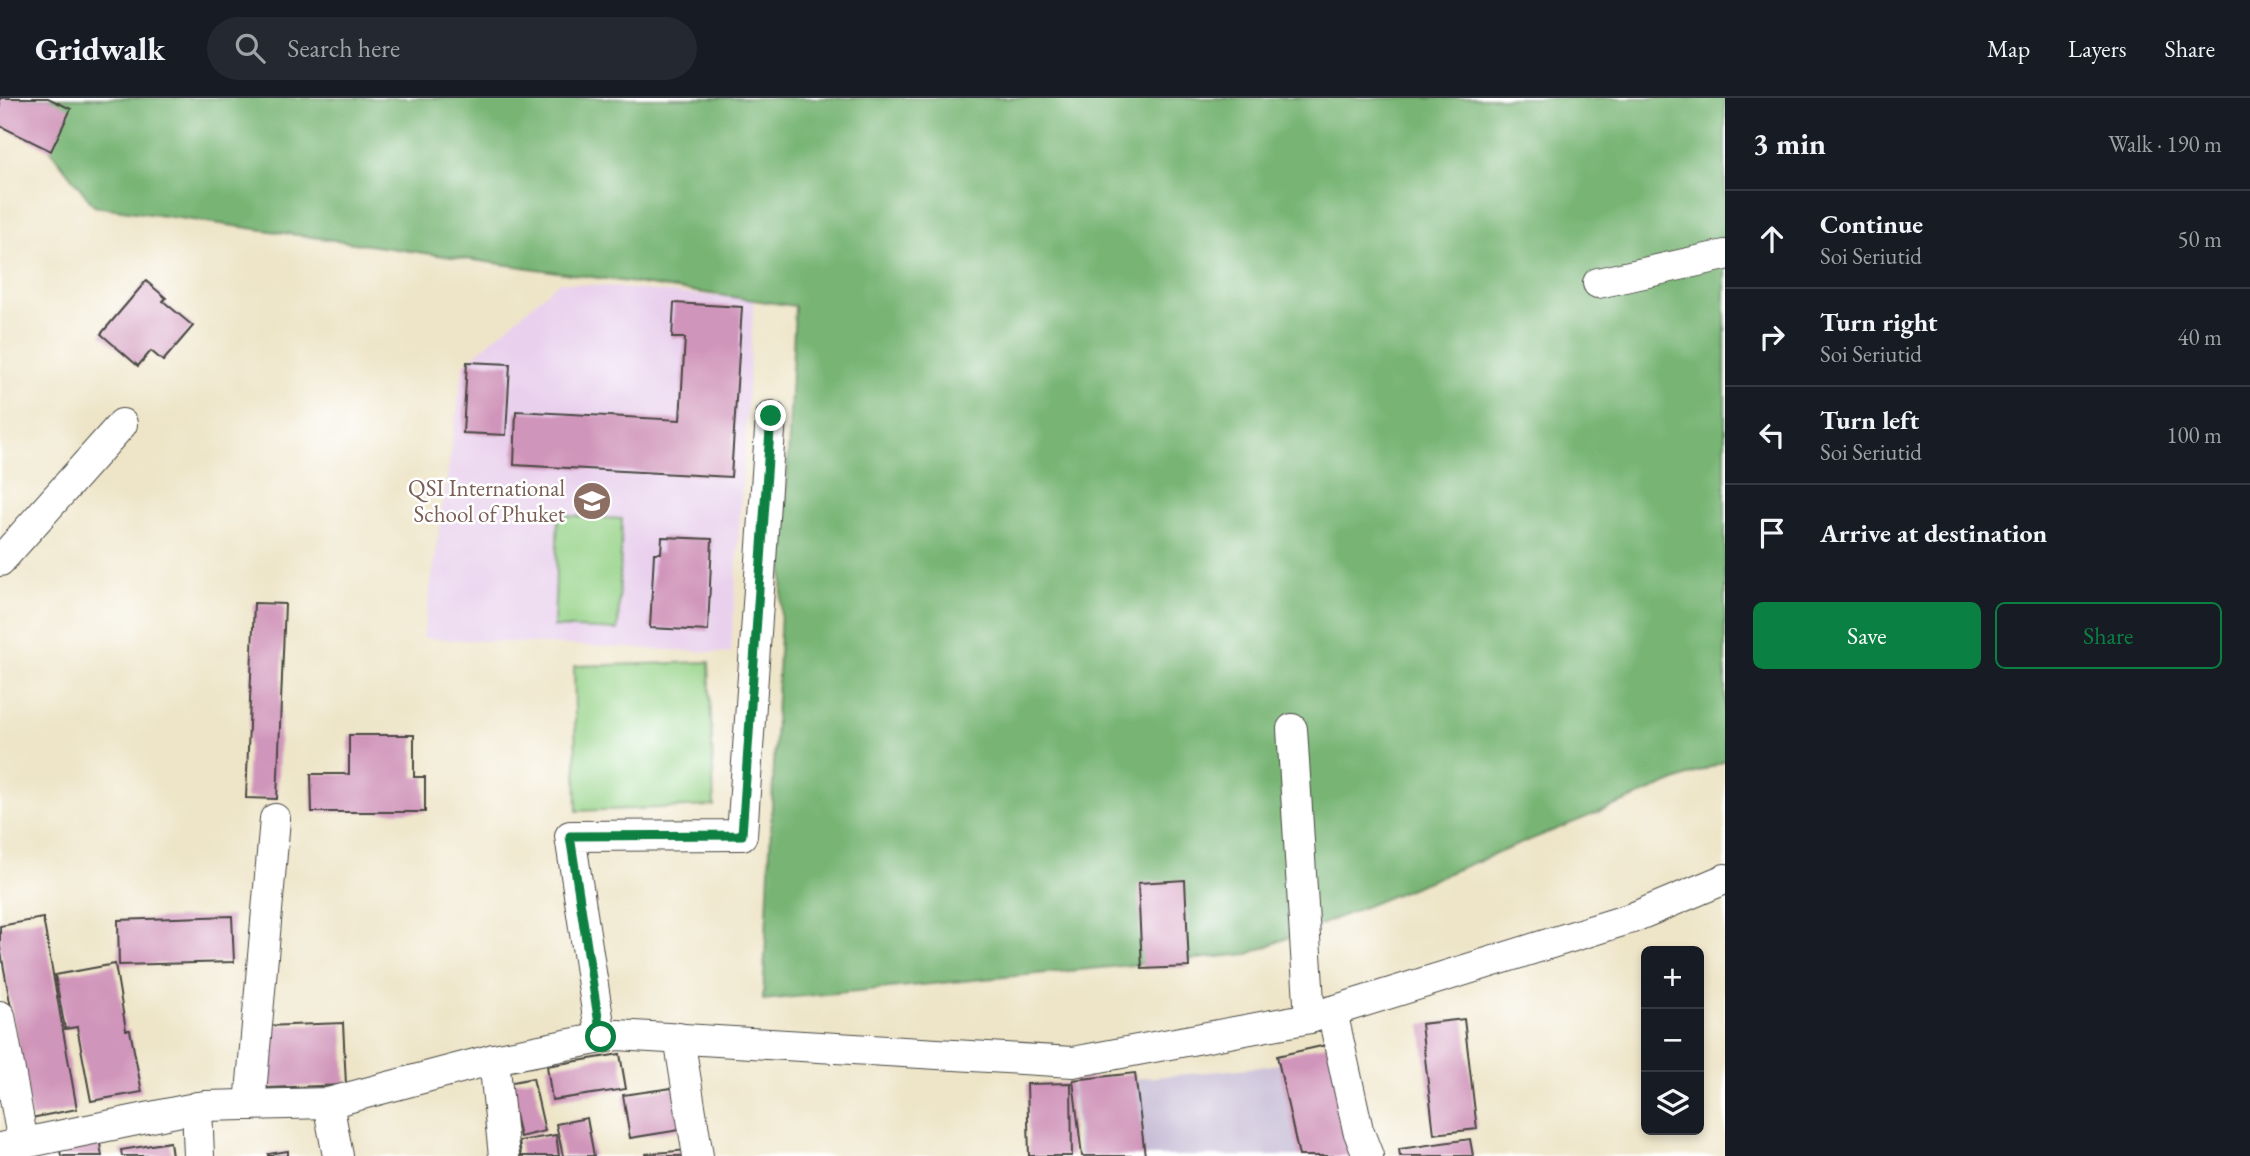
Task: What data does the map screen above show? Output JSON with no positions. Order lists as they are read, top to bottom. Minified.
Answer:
{"places":{"school or university":["QSI International School of Phuket"]},"page":{"header":"Gridwalk","search":"Search here","nav":["Map","Layers","Share"],"heading":["3 min","Walk · 190 m"],"list":[["Continue","Soi Seriutid","50 m"],["Turn right","Soi Seriutid","40 m"],["Turn left","Soi Seriutid","100 m"],"Arrive at destination"],"buttons":["Save","Share"],"map_buttons":["+","−"]}}
